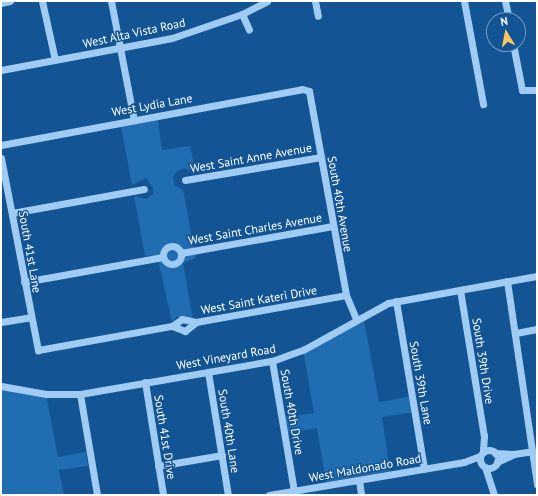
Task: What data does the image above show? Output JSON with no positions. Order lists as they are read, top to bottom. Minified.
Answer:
{"streets":{"street":["West Alta Vista Road","West Lydia Lane","West Saint Anne Avenue","South 40th Avenue","West Saint Charles Avenue","South 41st Lane","West Saint Kateri Drive","West Vineyard Road","South 39th Drive","South 39th Lane","South 40th Drive","South 40th Lane","South 41st Drive","West Maldonado Road"]},"crossings":[["West Lydia Lane","South 40th Avenue"],["West Saint Anne Avenue","South 40th Avenue"],["South 40th Avenue","West Saint Charles Avenue"],["South 40th Avenue","West Saint Kateri Drive"],["South 40th Avenue","West Vineyard Road"],["West Saint Charles Avenue","South 41st Lane"],["South 41st Lane","West Saint Kateri Drive"],["West Vineyard Road","South 39th Drive"],["West Vineyard Road","South 39th Lane"],["West Vineyard Road","South 40th Drive"],["West Vineyard Road","South 40th Lane"],["West Vineyard Road","South 41st Drive"],["South 39th Drive","West Maldonado Road"],["South 39th Lane","West Maldonado Road"],["South 40th Drive","West Maldonado Road"]],"north":"top"}
